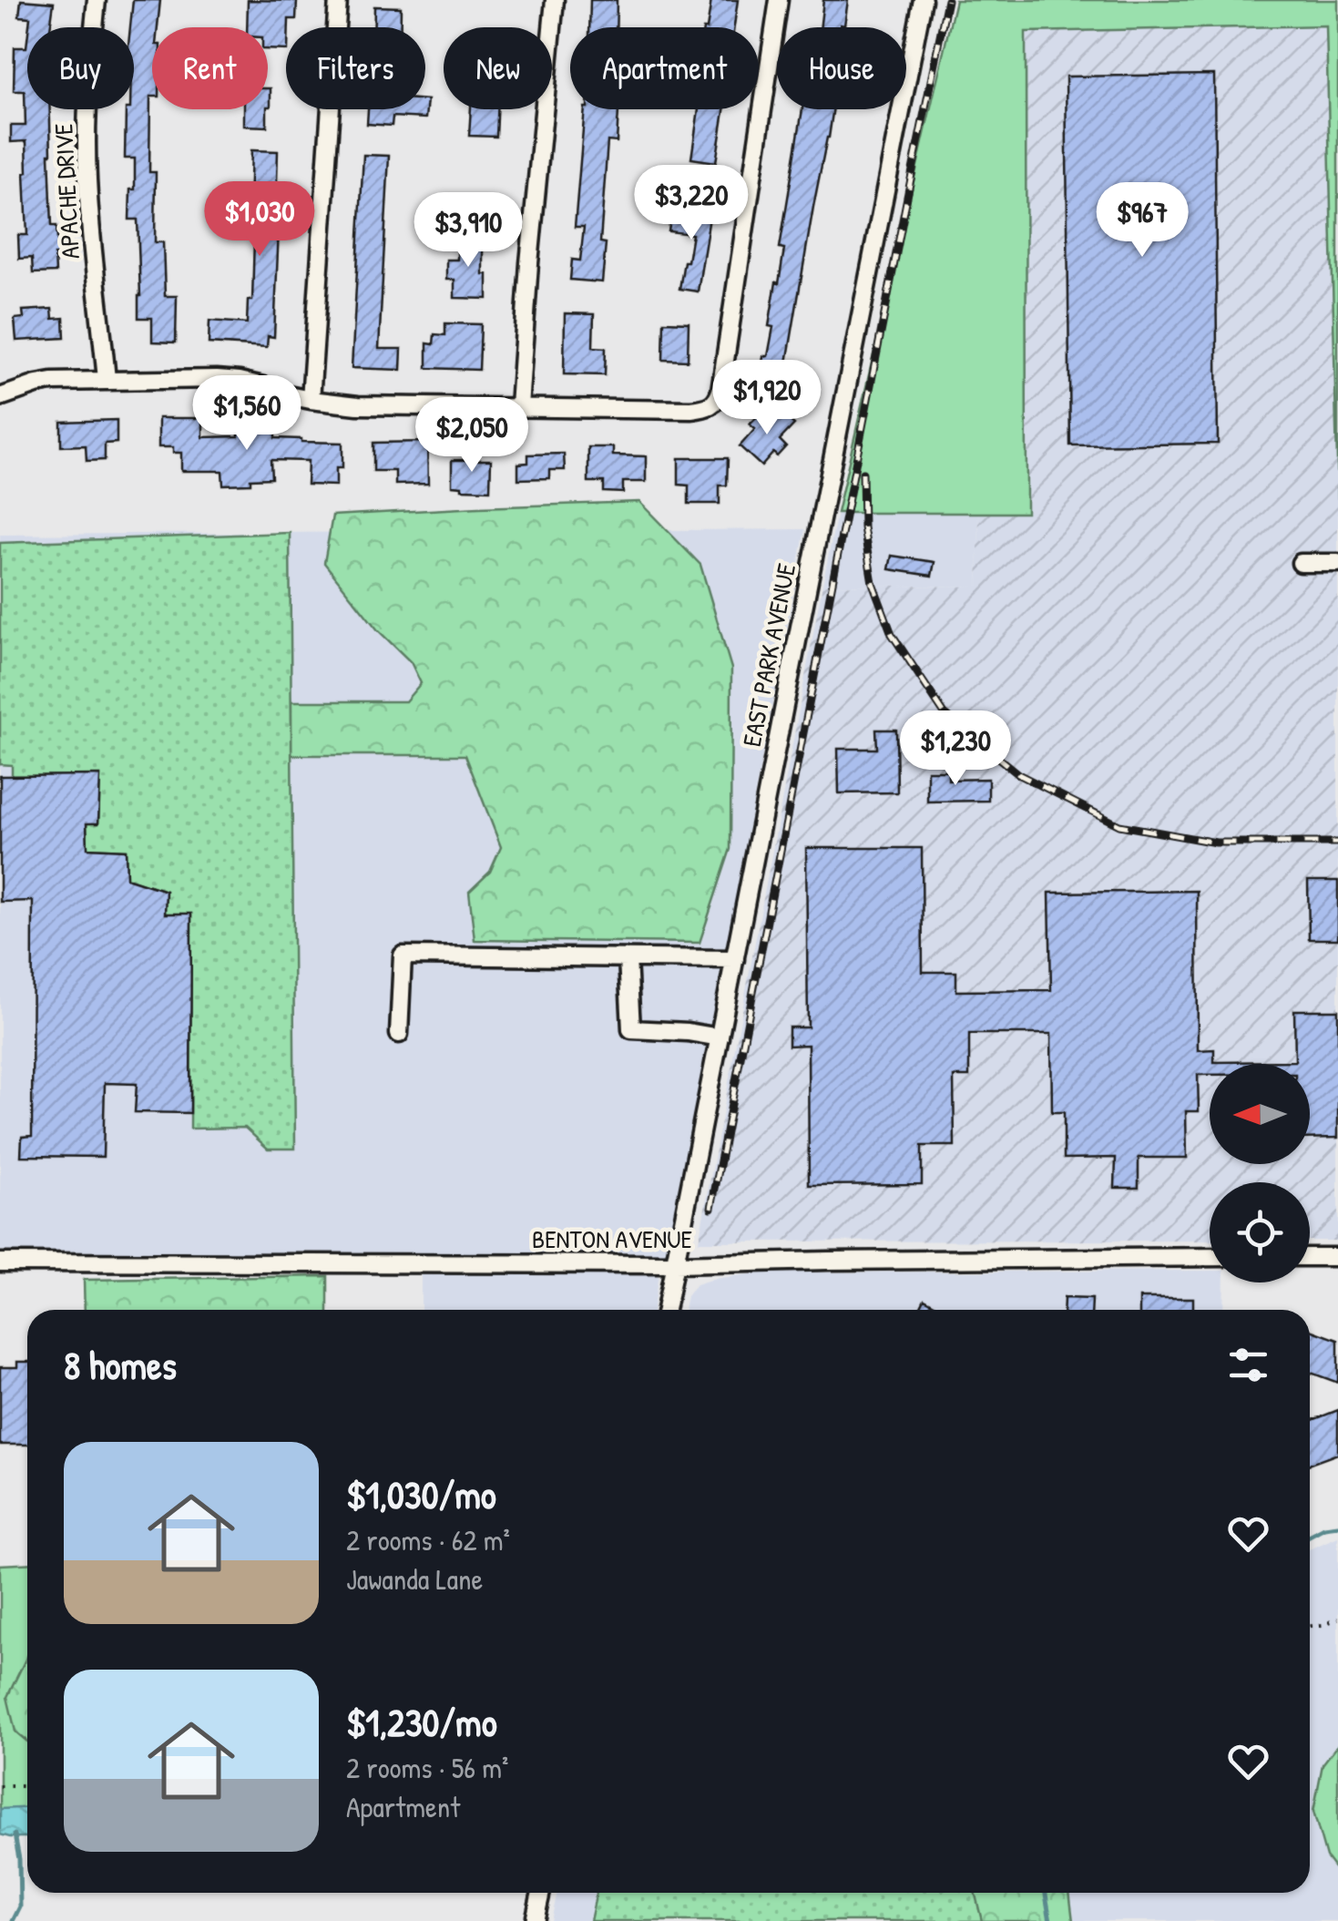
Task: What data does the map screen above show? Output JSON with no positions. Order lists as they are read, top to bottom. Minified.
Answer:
{"streets":{"street":["APACHE DRIVE","EAST PARK AVENUE","BENTON AVENUE"]},"crossings":[["EAST PARK AVENUE","BENTON AVENUE"]],"north":"left","page":{"chip":["Buy","Rent","Filters","New","Apartment","House"],"price":["$3,220","$1,030","$967","$3,910","$1,920","$1,560","$2,050","$1,230"],"heading":"8 homes","list":[{"name":"$1,030/mo","note":"2 rooms · 62 m² · Jawanda Lane"},{"name":"$1,230/mo","note":"2 rooms · 56 m² · Apartment"}]}}
